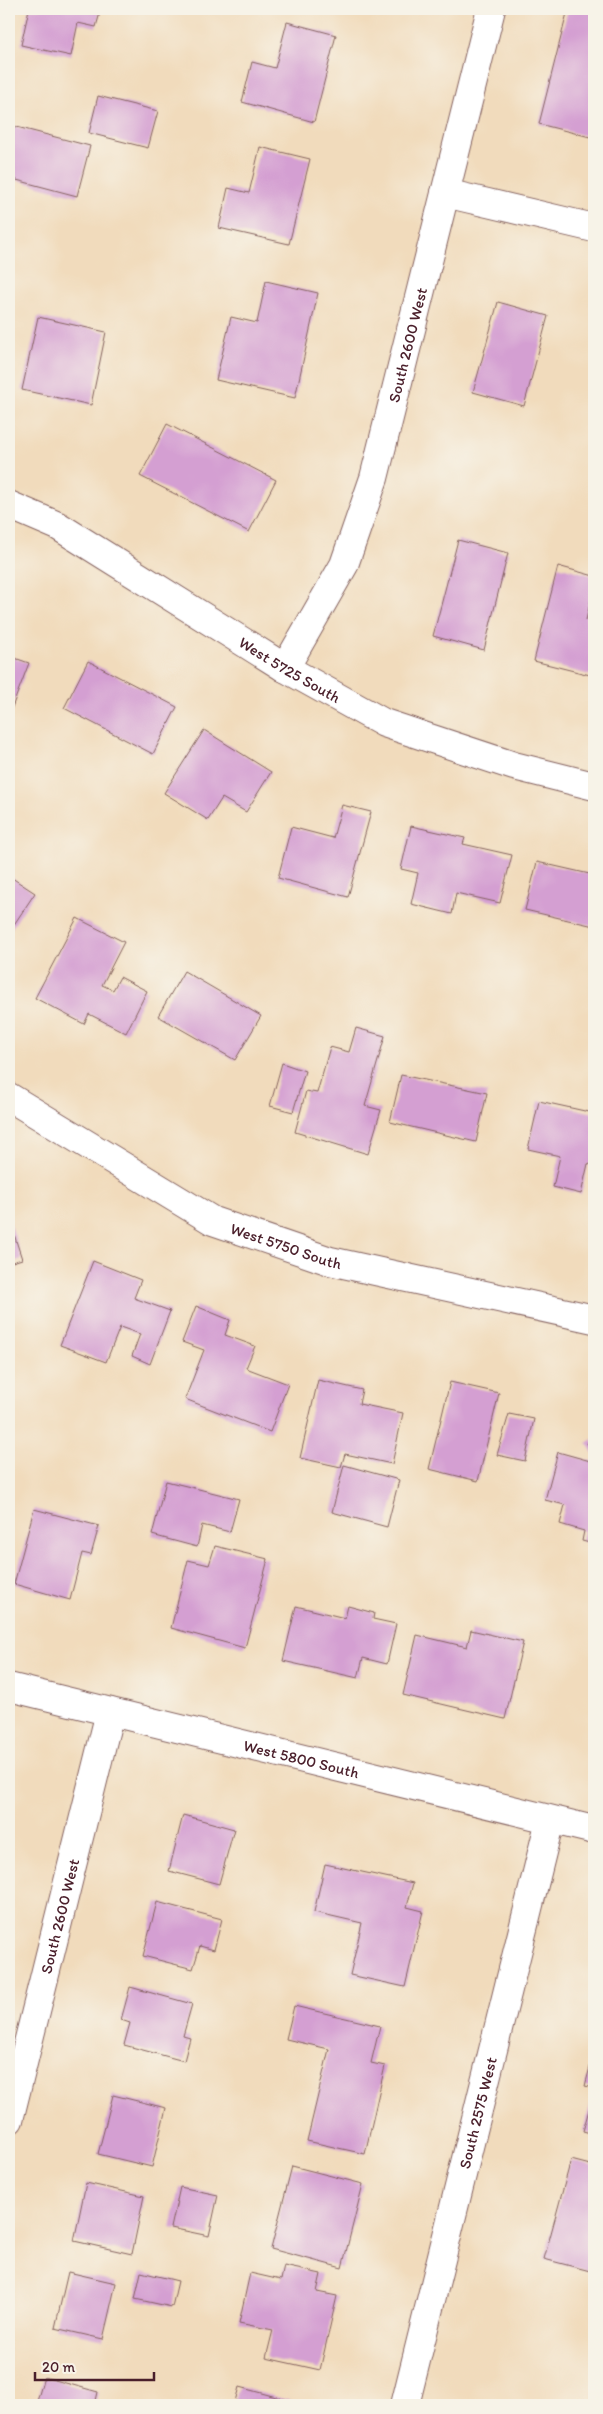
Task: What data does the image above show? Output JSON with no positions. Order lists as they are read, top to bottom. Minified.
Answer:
{"streets":{"street":["South 2600 West","West 5725 South","West 5750 South","West 5800 South","South 2575 West"]},"crossings":[["South 2600 West","West 5725 South"],["South 2600 West","West 5800 South"],["West 5800 South","South 2575 West"]],"scale_bar":"20 m"}
